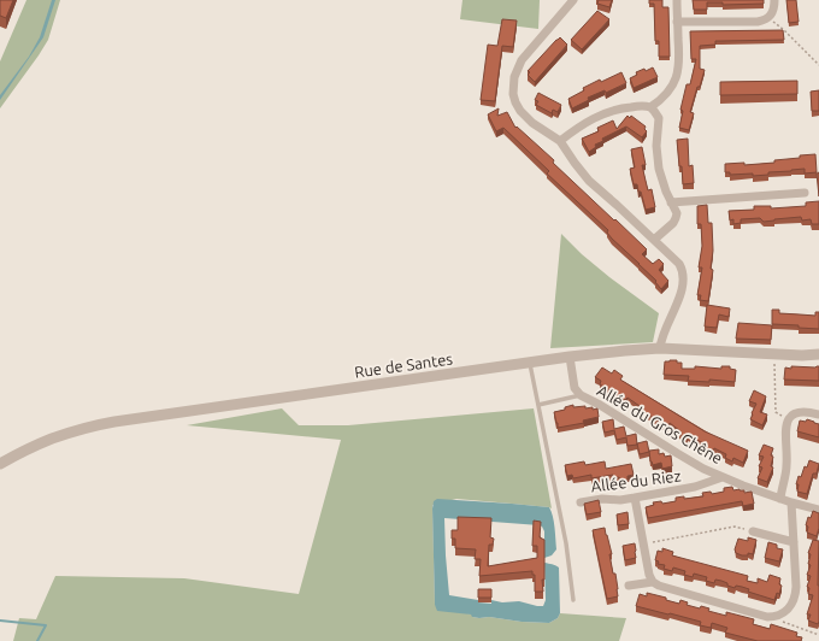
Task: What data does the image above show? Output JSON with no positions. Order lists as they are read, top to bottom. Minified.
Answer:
{"streets":{"street":["Rue de Santes","Allée du Gros Chêne","Allée du Riez"]},"crossings":[["Rue de Santes","Allée du Gros Chêne"],["Allée du Gros Chêne","Allée du Riez"]]}
